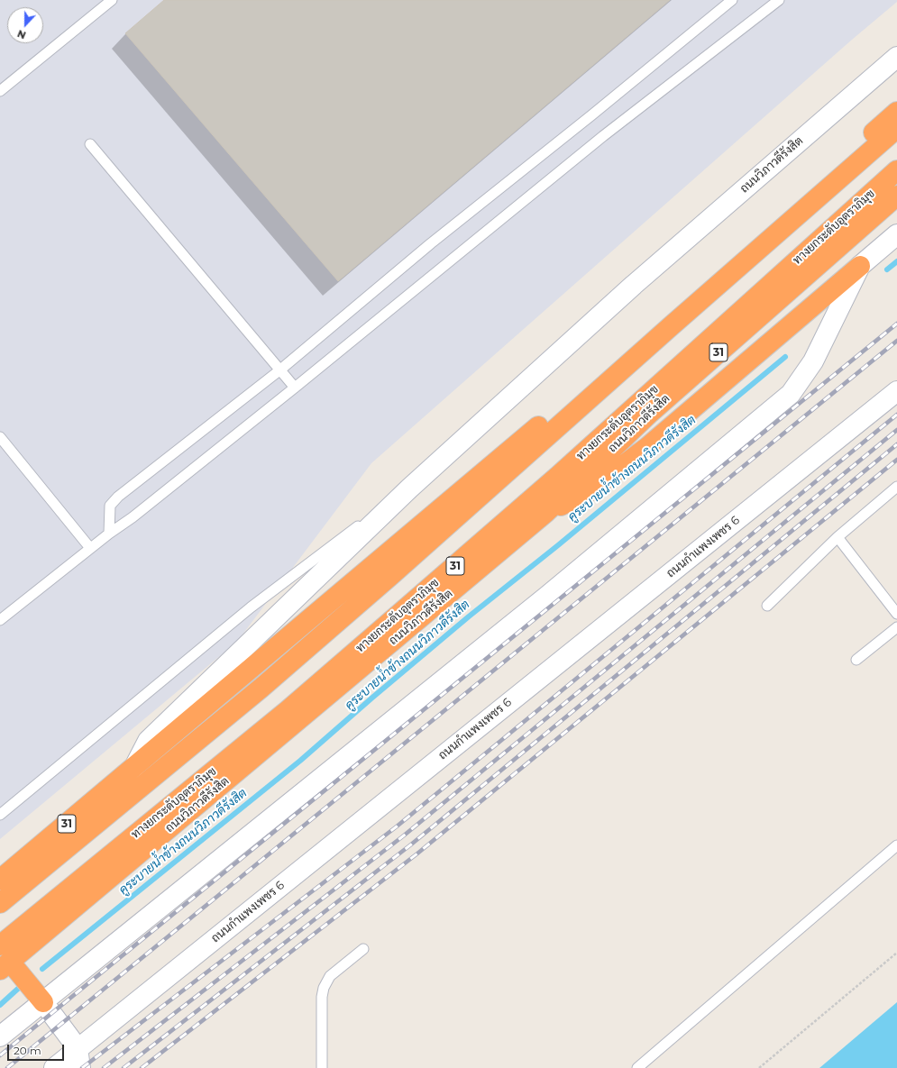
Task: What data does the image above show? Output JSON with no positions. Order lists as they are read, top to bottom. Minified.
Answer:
{"streets":{"highway":["ถนนวิภาวดีรังสิต","ทางยกระดับอุตราภิมุข","31"],"main road":["ถนนกำแพงเพชร 6"]},"crossings":[["ถนนวิภาวดีรังสิต","ทางยกระดับอุตราภิมุข"],["ถนนวิภาวดีรังสิต","31"]],"water":["คูระบายน้ำข้างถนนวิภาวดีรังสิต"],"scale_bar":"20 m","north":"bottom"}
